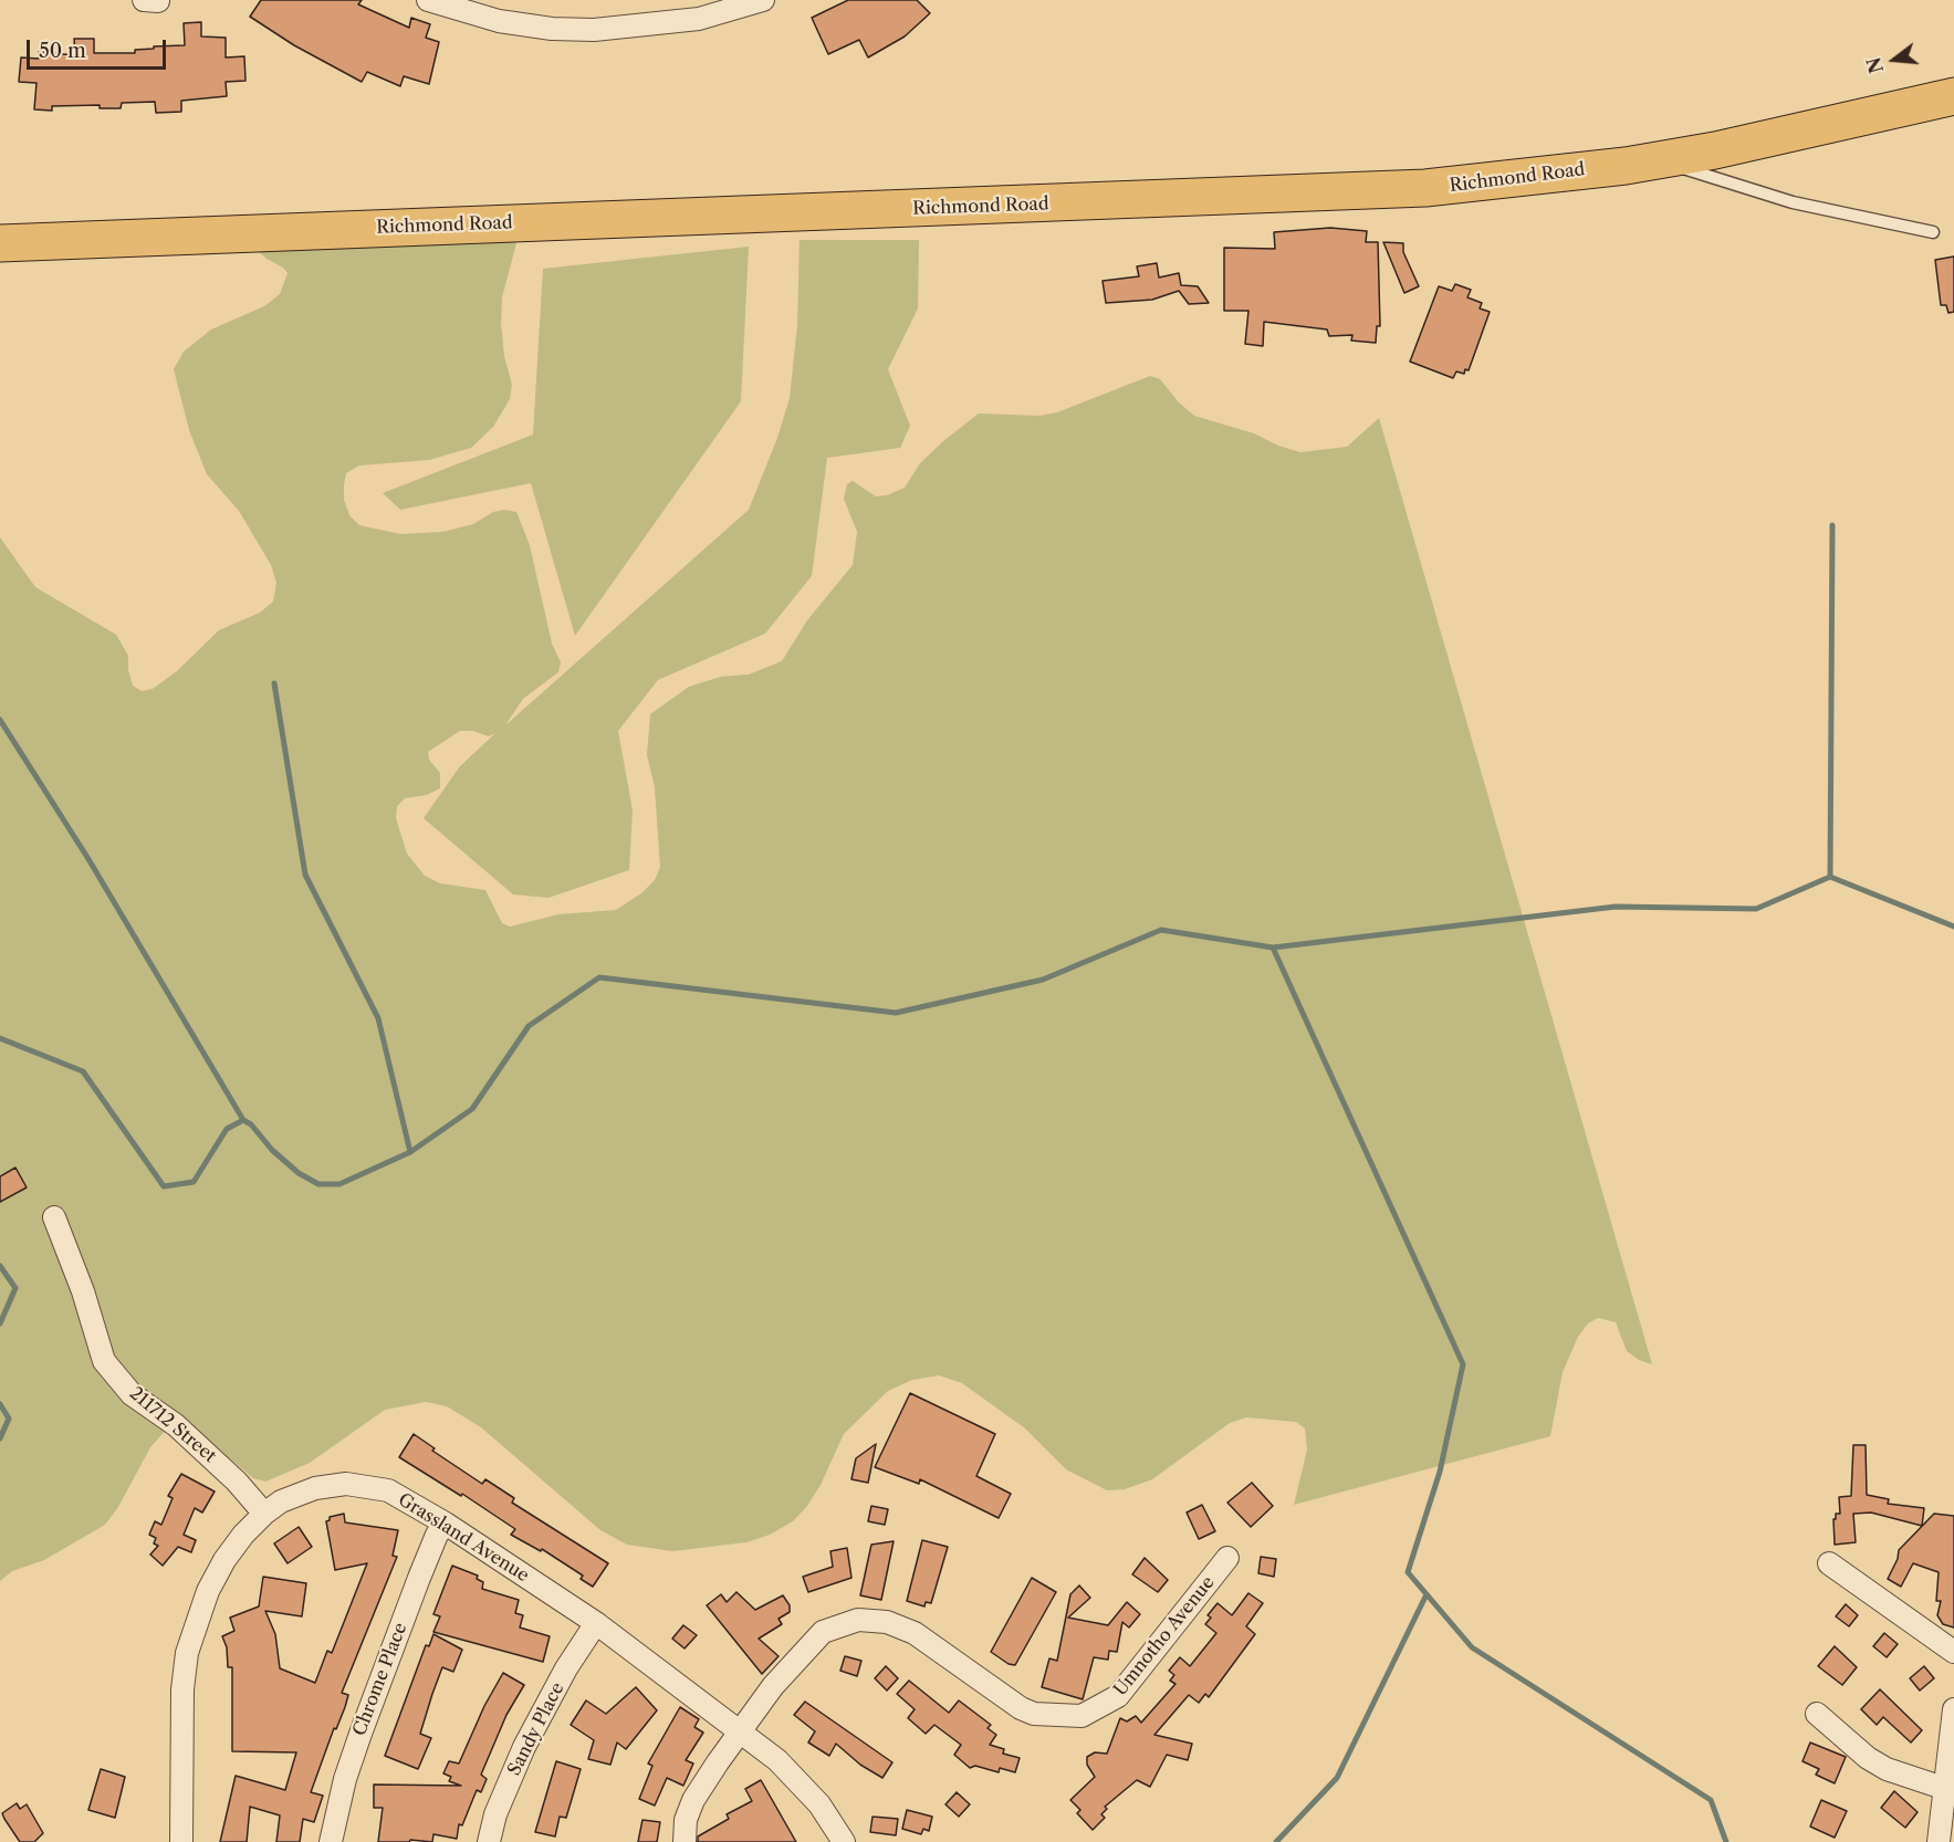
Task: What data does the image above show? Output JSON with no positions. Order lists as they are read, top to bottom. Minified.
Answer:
{"streets":{"highway":["Richmond Road"],"street":["211712 Street","Grassland Avenue","Umnotho Avenue","Chrome Place","Sandy Place"]},"crossings":[["211712 Street","Grassland Avenue"],["Grassland Avenue","Umnotho Avenue"],["Grassland Avenue","Chrome Place"],["Grassland Avenue","Sandy Place"]],"scale_bar":"50 m","north":"left"}
